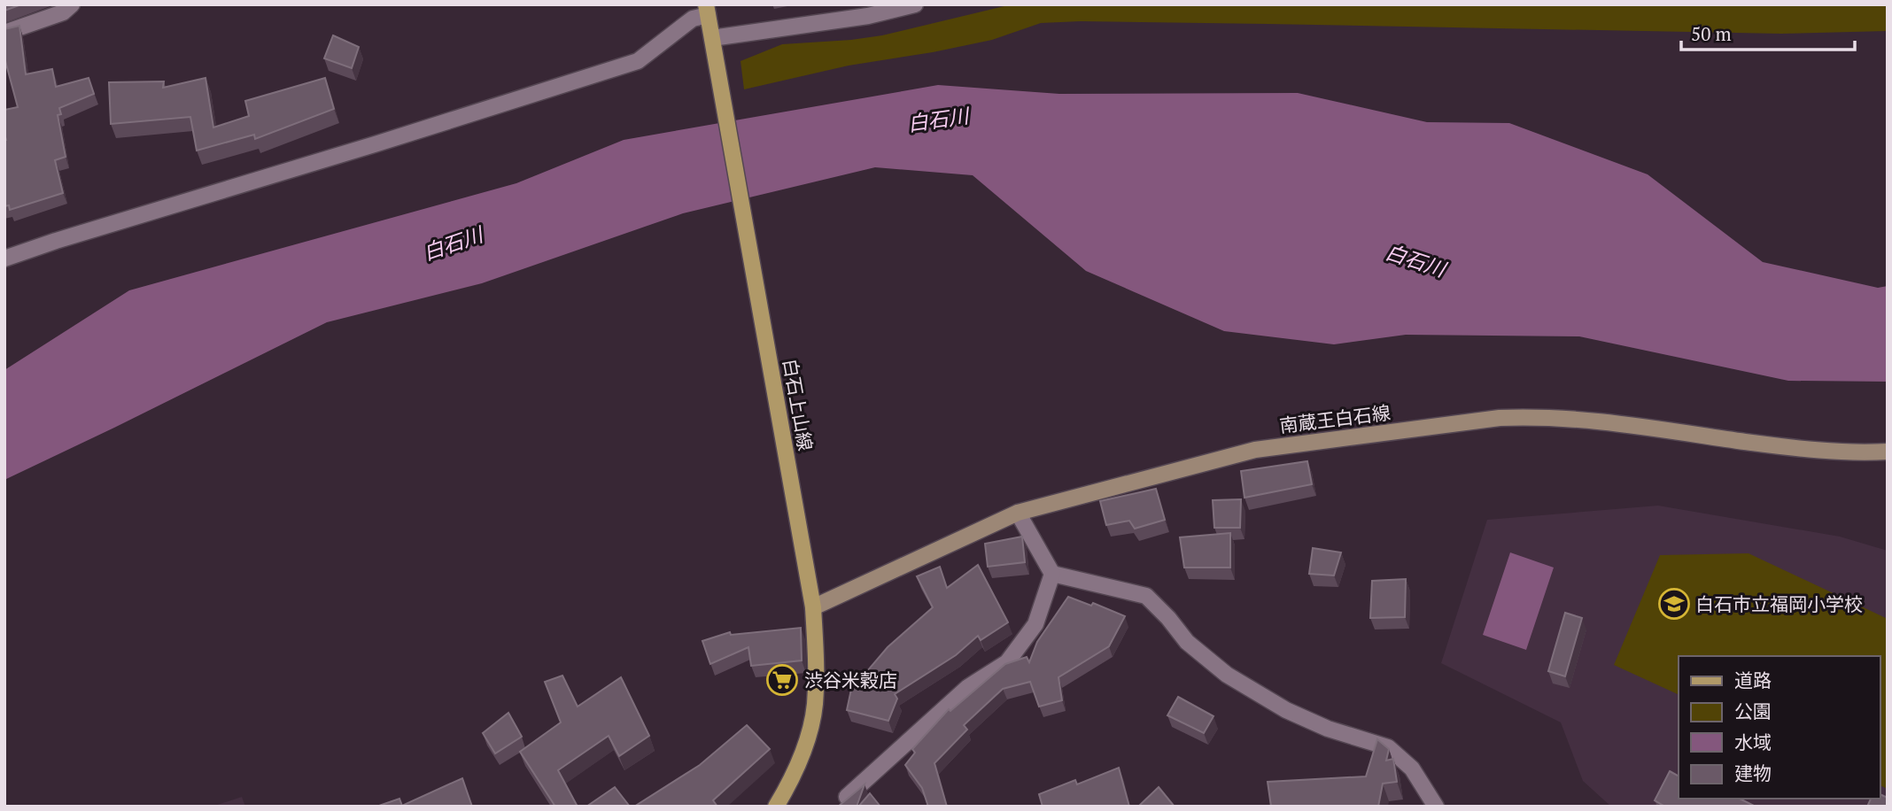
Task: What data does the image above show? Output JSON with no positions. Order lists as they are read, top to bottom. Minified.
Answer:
{"streets":{"main road":["白石上山線","南蔵王白石線"]},"crossings":[["白石上山線","南蔵王白石線"]],"water":["白石川"],"places":{"school or university":["白石市立福岡小学校"],"supermarket":["渋谷米穀店"]},"legend":["道路","公園","水域","建物"],"scale_bar":"50 m"}
